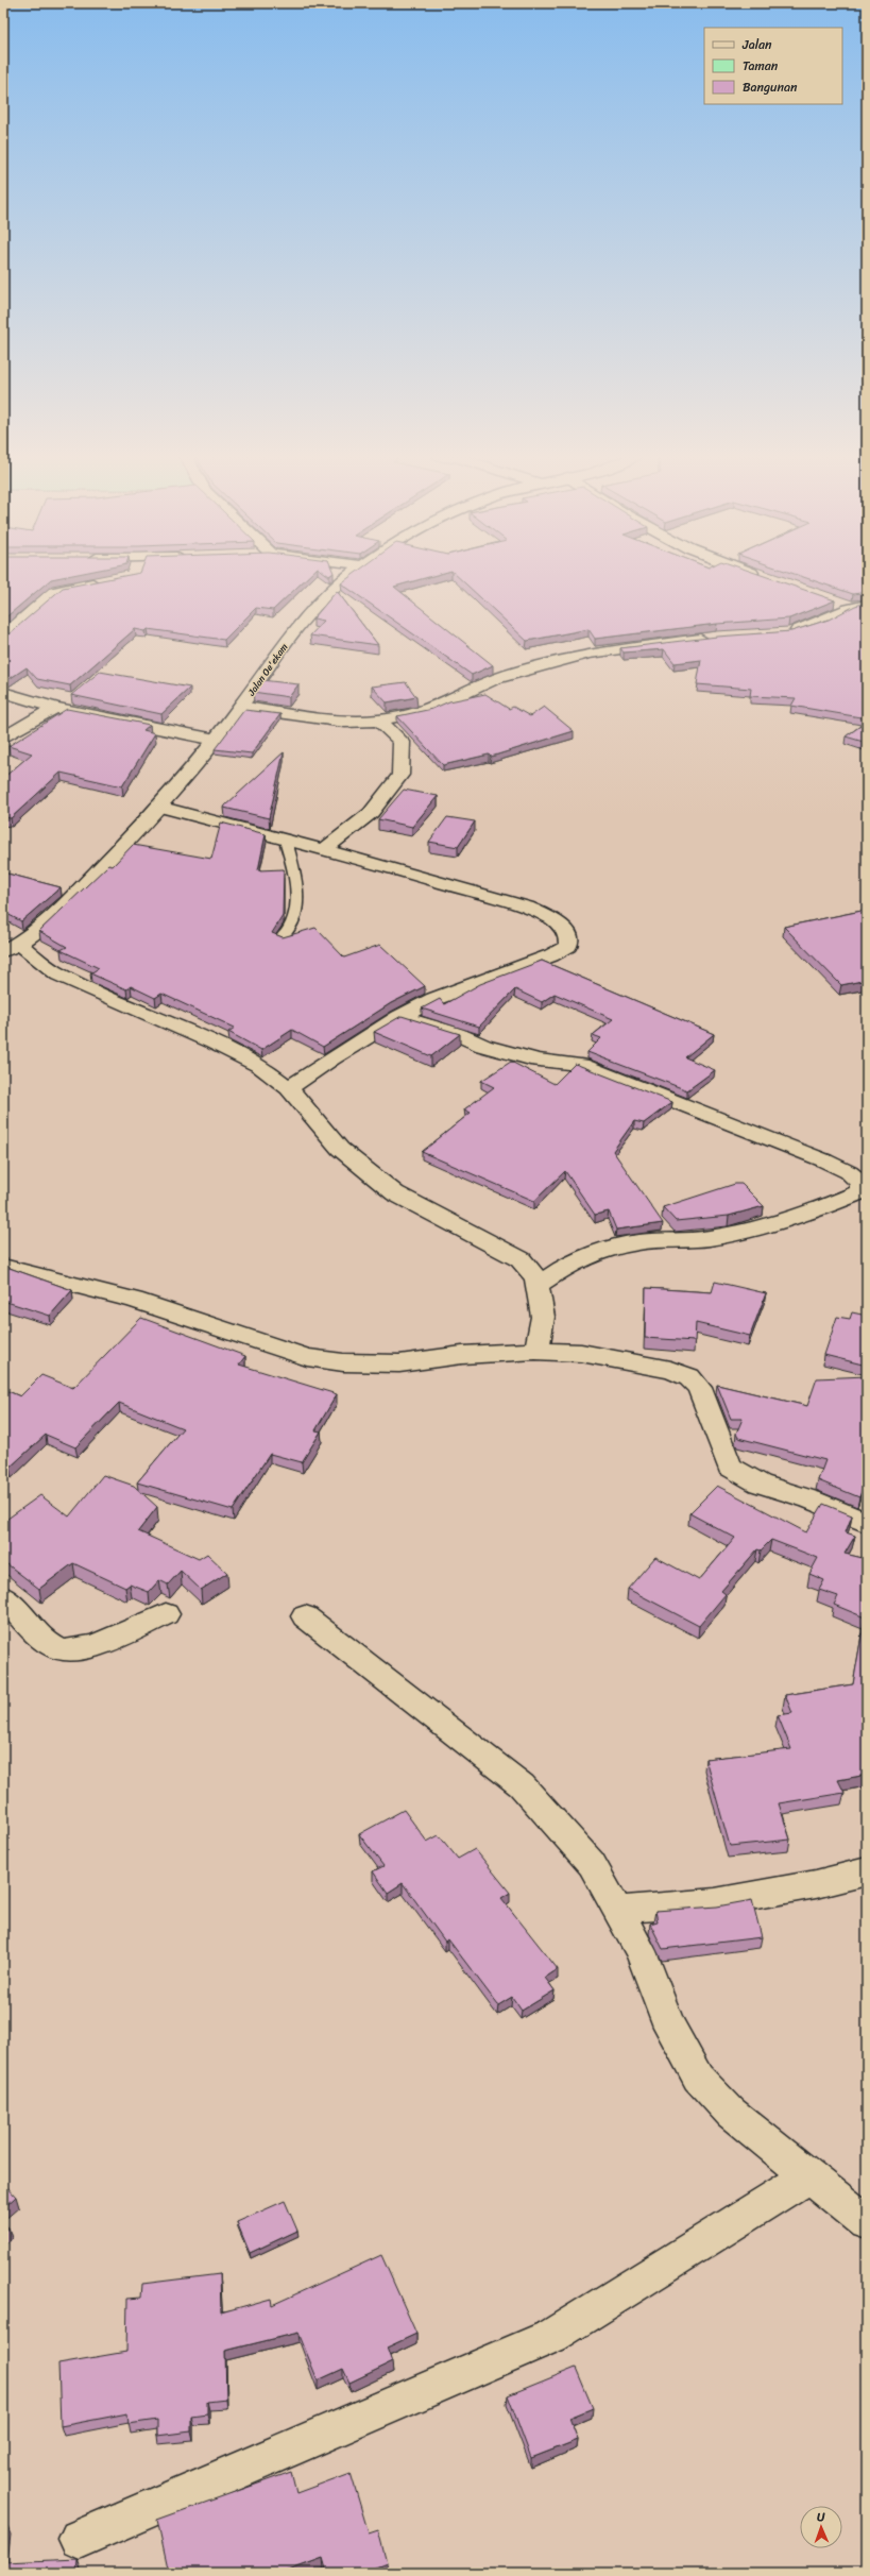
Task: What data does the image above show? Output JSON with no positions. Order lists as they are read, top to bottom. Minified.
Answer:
{"streets":{"street":["Jalan Oe'ekam"]},"legend":["Jalan","Taman","Bangunan"],"north":"top"}
